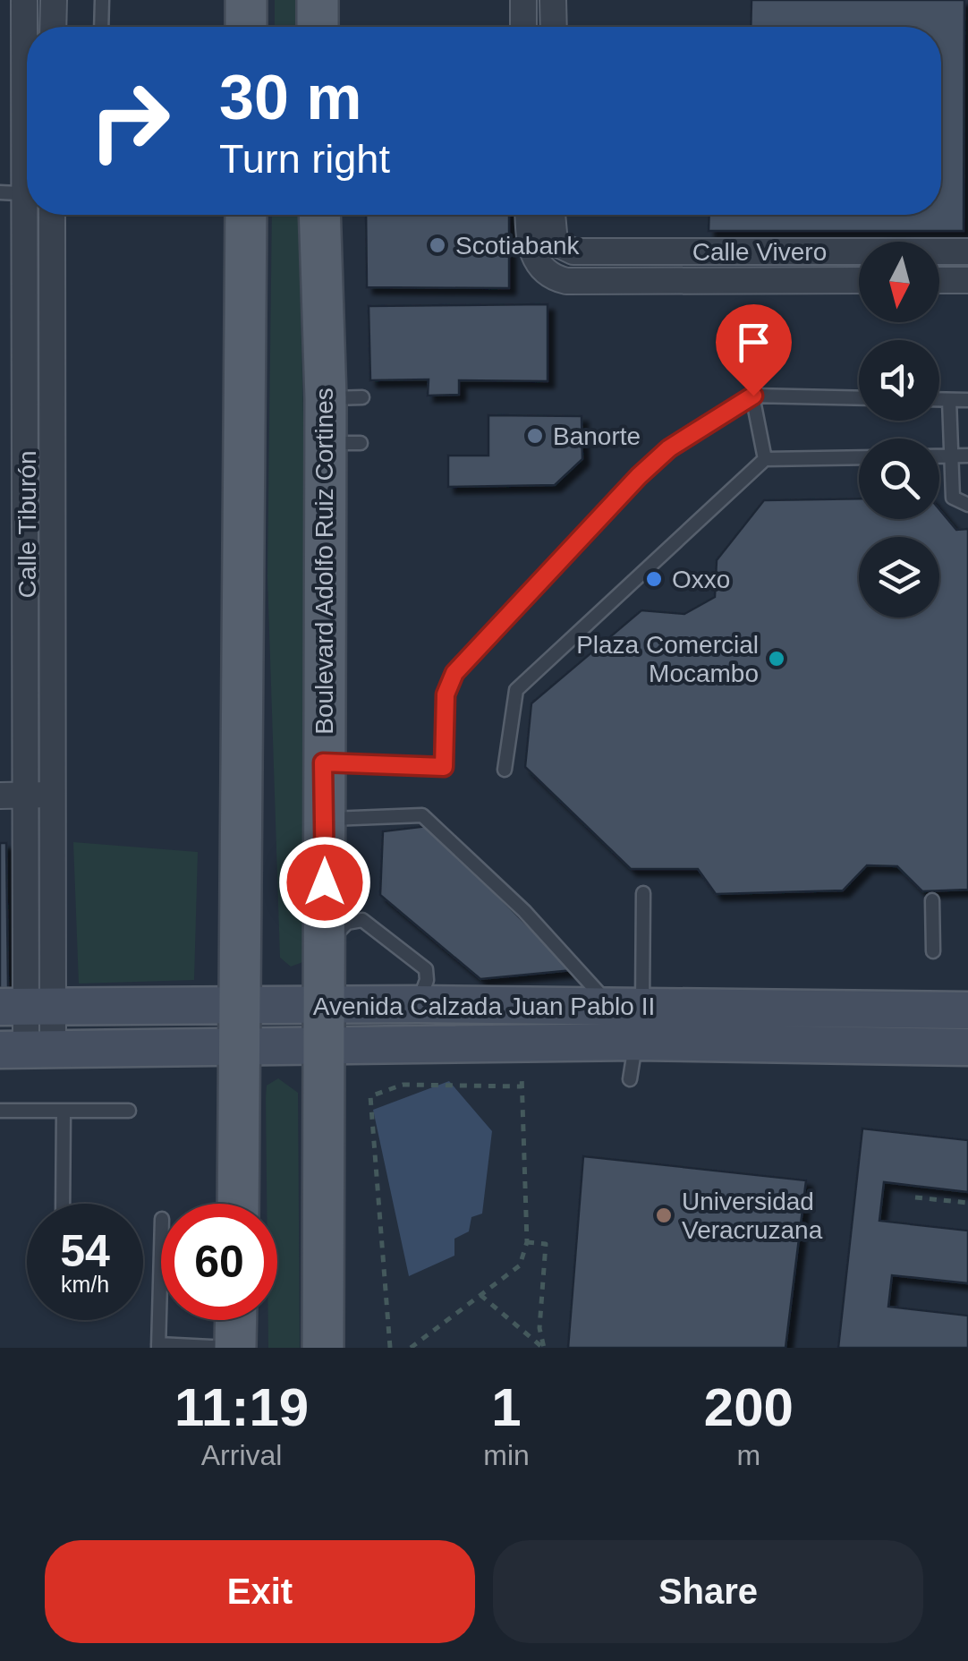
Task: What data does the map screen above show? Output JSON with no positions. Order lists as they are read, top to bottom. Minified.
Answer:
{"streets":{"main road":["Boulevard Adolfo Ruiz Cortines","Avenida Calzada Juan Pablo II"],"street":["Calle Vivero","Calle Tiburón"]},"crossings":[["Calle Tiburón","Avenida Calzada Juan Pablo II"],["Boulevard Adolfo Ruiz Cortines","Avenida Calzada Juan Pablo II"]],"places":["Scotiabank","Banorte","Oxxo","Plaza Comercial Mocambo","Universidad Veracruzana"],"north":"bottom","page":{"turn":["30 m","Turn right"],"speed":"54 km/h","limit":"60","eta":["11:19","Arrival","1","min","200","m"],"buttons":["Exit","Share"]}}
